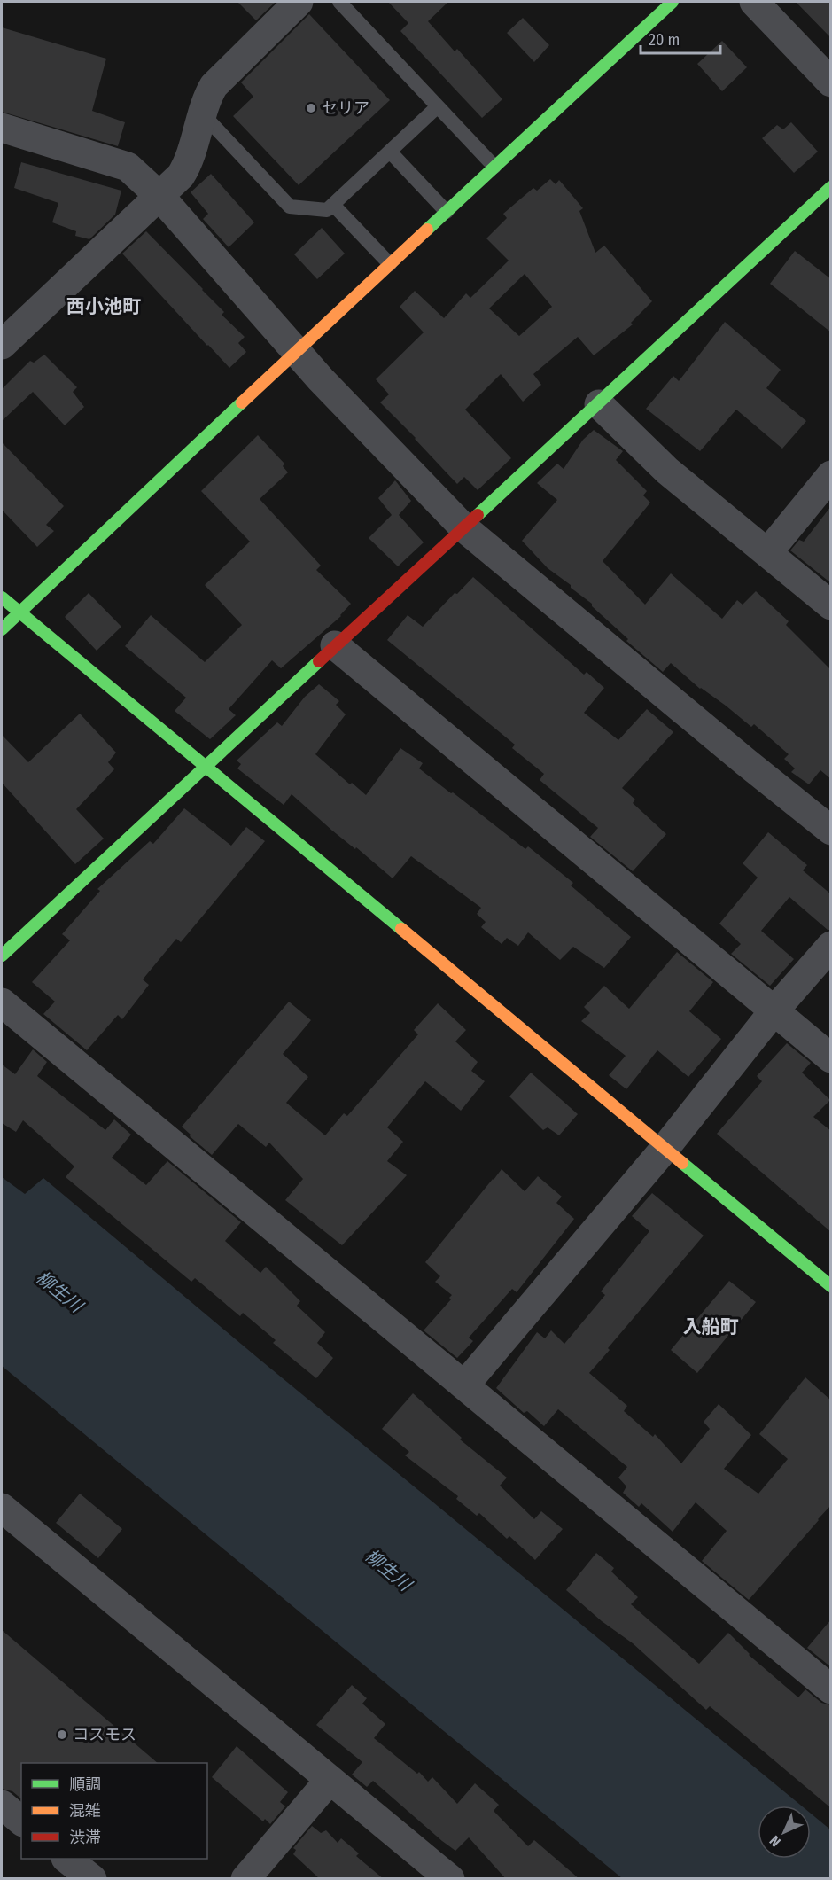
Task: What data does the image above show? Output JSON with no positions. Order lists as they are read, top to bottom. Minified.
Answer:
{"districts":["西小池町","入船町"],"water":["柳生川"],"places":["セリア","コスモス"],"legend":["順調","混雑","渋滞"],"scale_bar":"20 m","north":"bottom left"}
